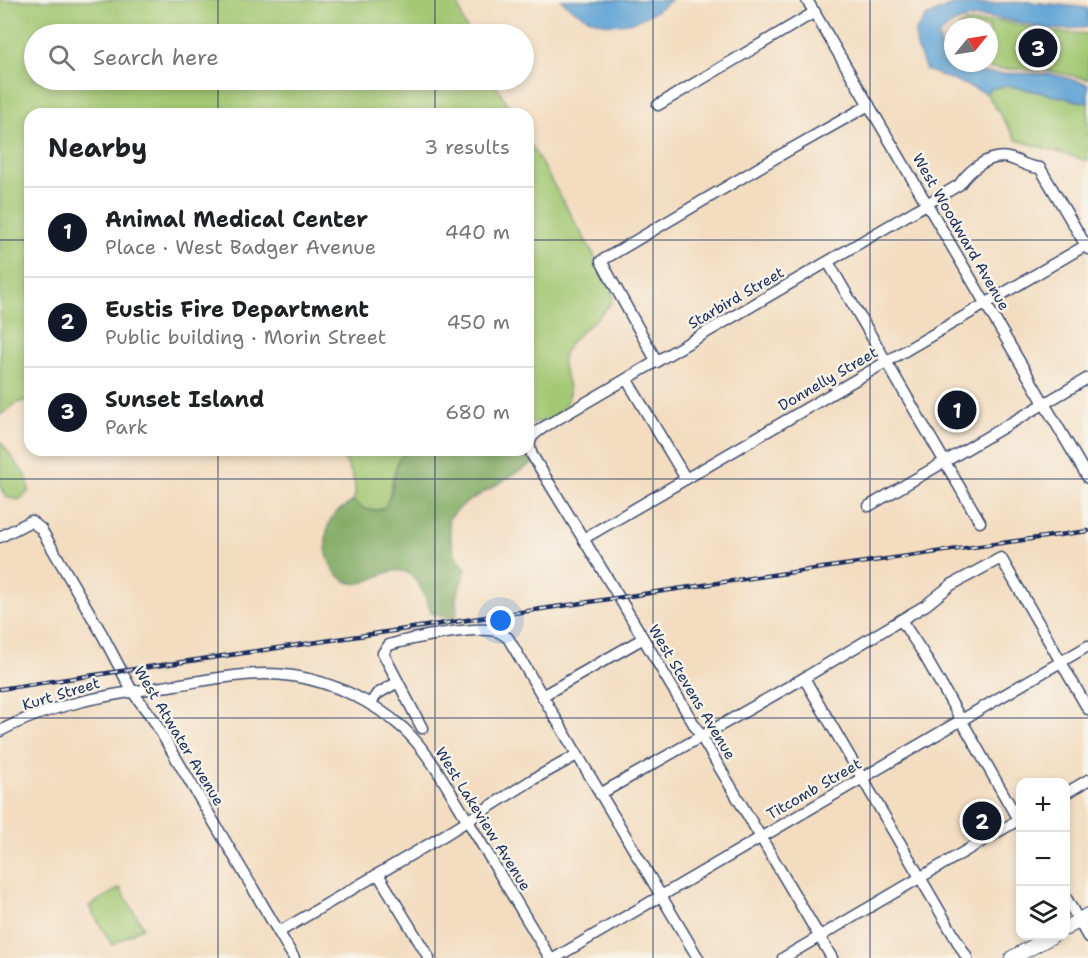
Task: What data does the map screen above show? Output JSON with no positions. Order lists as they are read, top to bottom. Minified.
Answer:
{"streets":{"street":["West Woodward Avenue","Starbird Street","Donnelly Street","West Stevens Avenue","Kurt Street","West Atwater Avenue","Titcomb Street","West Lakeview Avenue"]},"crossings":[["West Woodward Avenue","Starbird Street"],["West Woodward Avenue","Donnelly Street"],["Starbird Street","Donnelly Street"],["Donnelly Street","West Stevens Avenue"],["West Stevens Avenue","Titcomb Street"],["Kurt Street","West Atwater Avenue"],["Kurt Street","West Lakeview Avenue"],["West Atwater Avenue","West Lakeview Avenue"]],"north":"top right","page":{"search":"Search here","pins":["3","1","2"],"heading":["Nearby","3 results"],"list":[{"mark":"1","name":"Animal Medical Center","note":"Place · West Badger Avenue","value":"440 m"},{"mark":"2","name":"Eustis Fire Department","note":"Public building · Morin Street","value":"450 m"},{"mark":"3","name":"Sunset Island","note":"Park","value":"680 m"}],"map_buttons":["+","−"]}}
